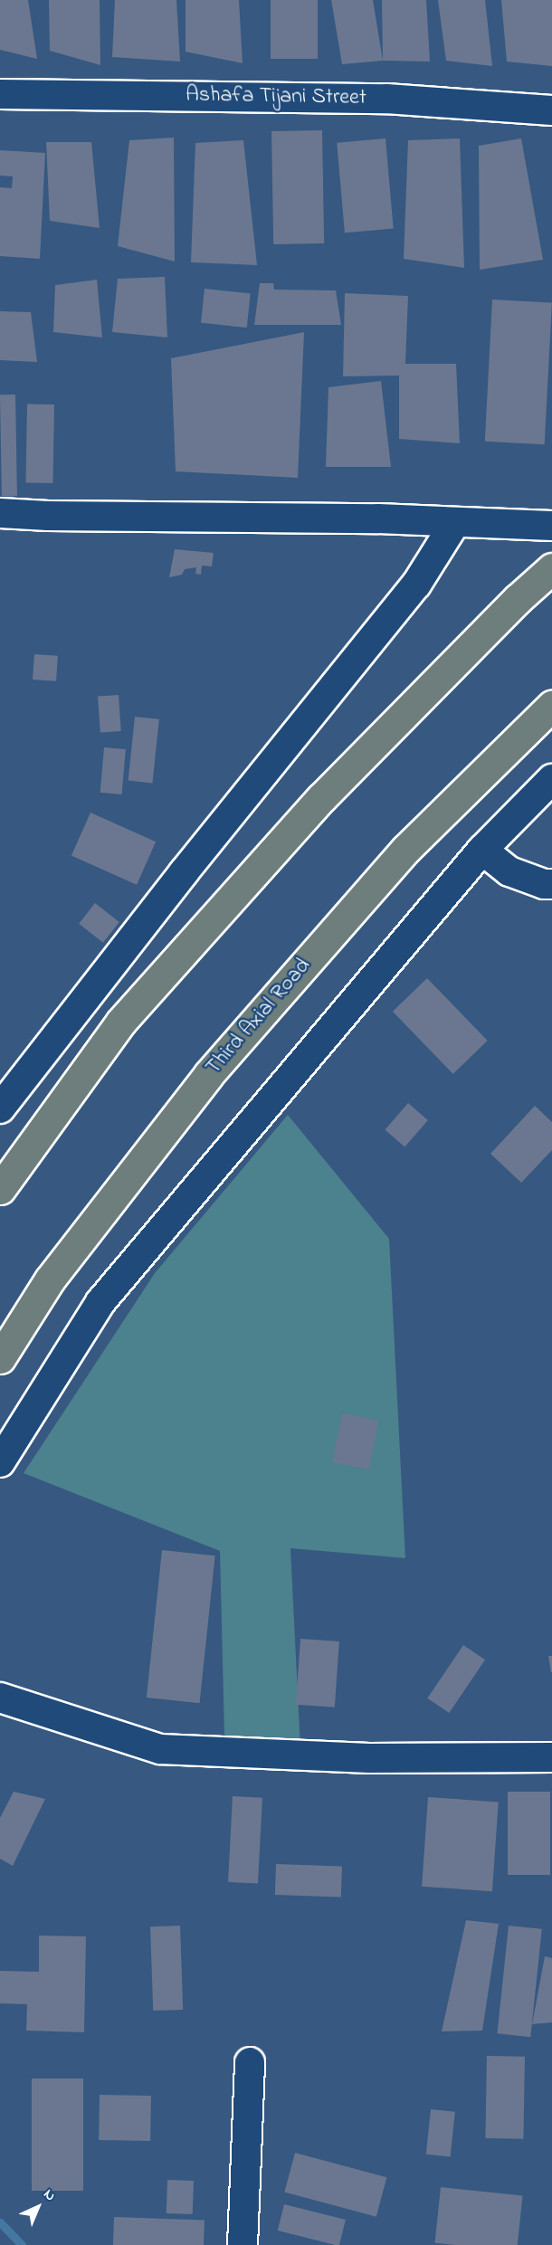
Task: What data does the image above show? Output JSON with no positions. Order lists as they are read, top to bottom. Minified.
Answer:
{"streets":{"highway":["Third Axial Road"],"street":["Ashafa Tijani Street"]},"north":"top right"}
